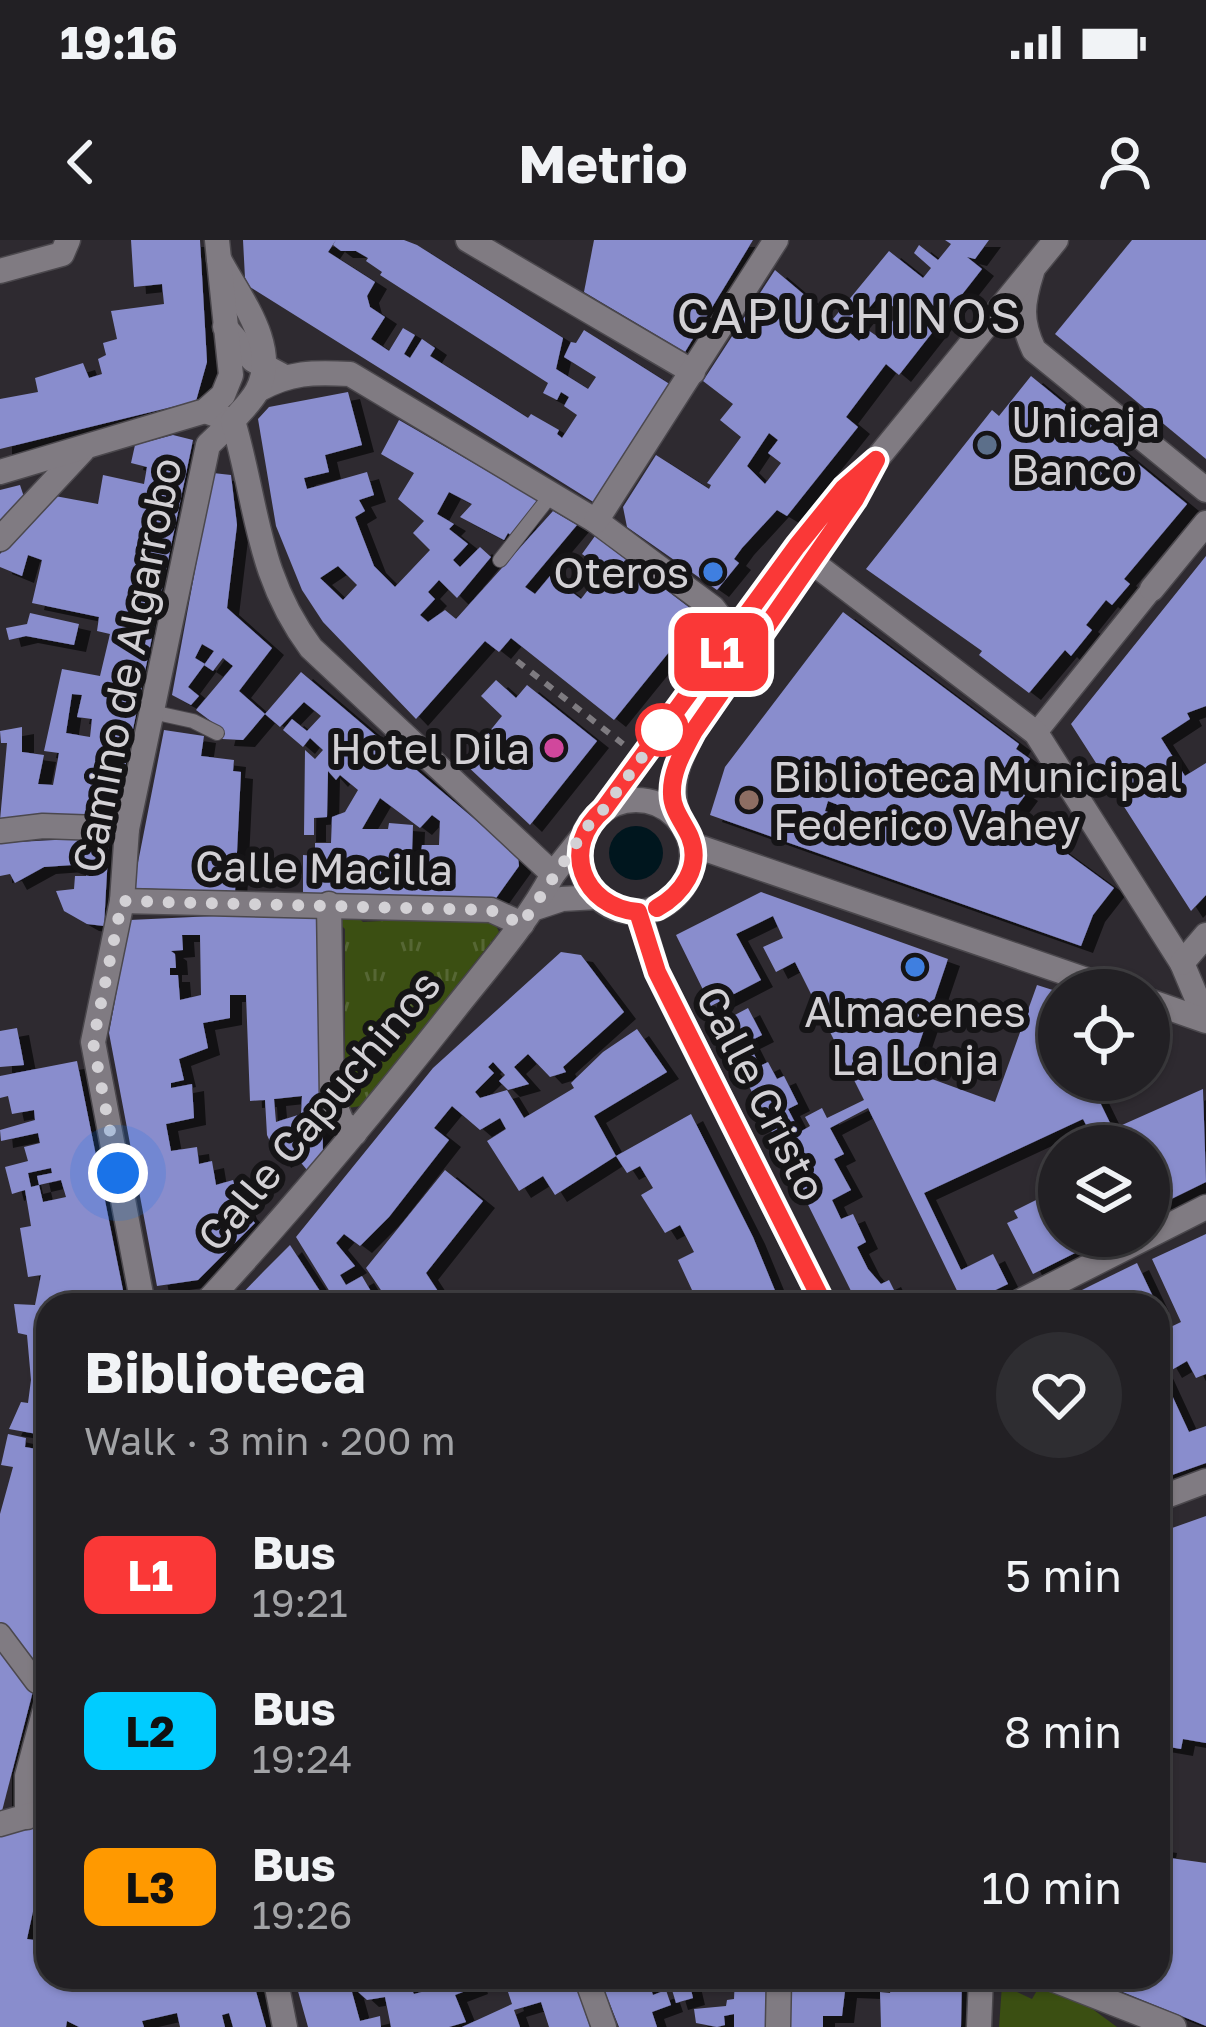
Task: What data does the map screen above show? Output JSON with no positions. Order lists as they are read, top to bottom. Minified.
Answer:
{"streets":{"street":["Camino de Algarrobo","Calle Macilla","Calle Cristo","Calle Capuchinos"]},"crossings":[["Camino de Algarrobo","Calle Macilla"],["Calle Macilla","Calle Capuchinos"],["Calle Cristo","Calle Capuchinos"]],"districts":["CAPUCHINOS"],"places":["Unicaja Banco","Oteros","Hotel Dila","Biblioteca Municipal Federico Vahey","Almacenes La Lonja"],"lines":["bus line L1"],"page":{"status":"19:16","header":"Metrio","on_map":"L1","heading":["Biblioteca","Walk · 3 min · 200 m"],"list":[{"mark":"L1","name":"Bus","note":"19:21","value":"5 min"},{"mark":"L2","name":"Bus","note":"19:24","value":"8 min"},{"mark":"L3","name":"Bus","note":"19:26","value":"10 min"}]}}
